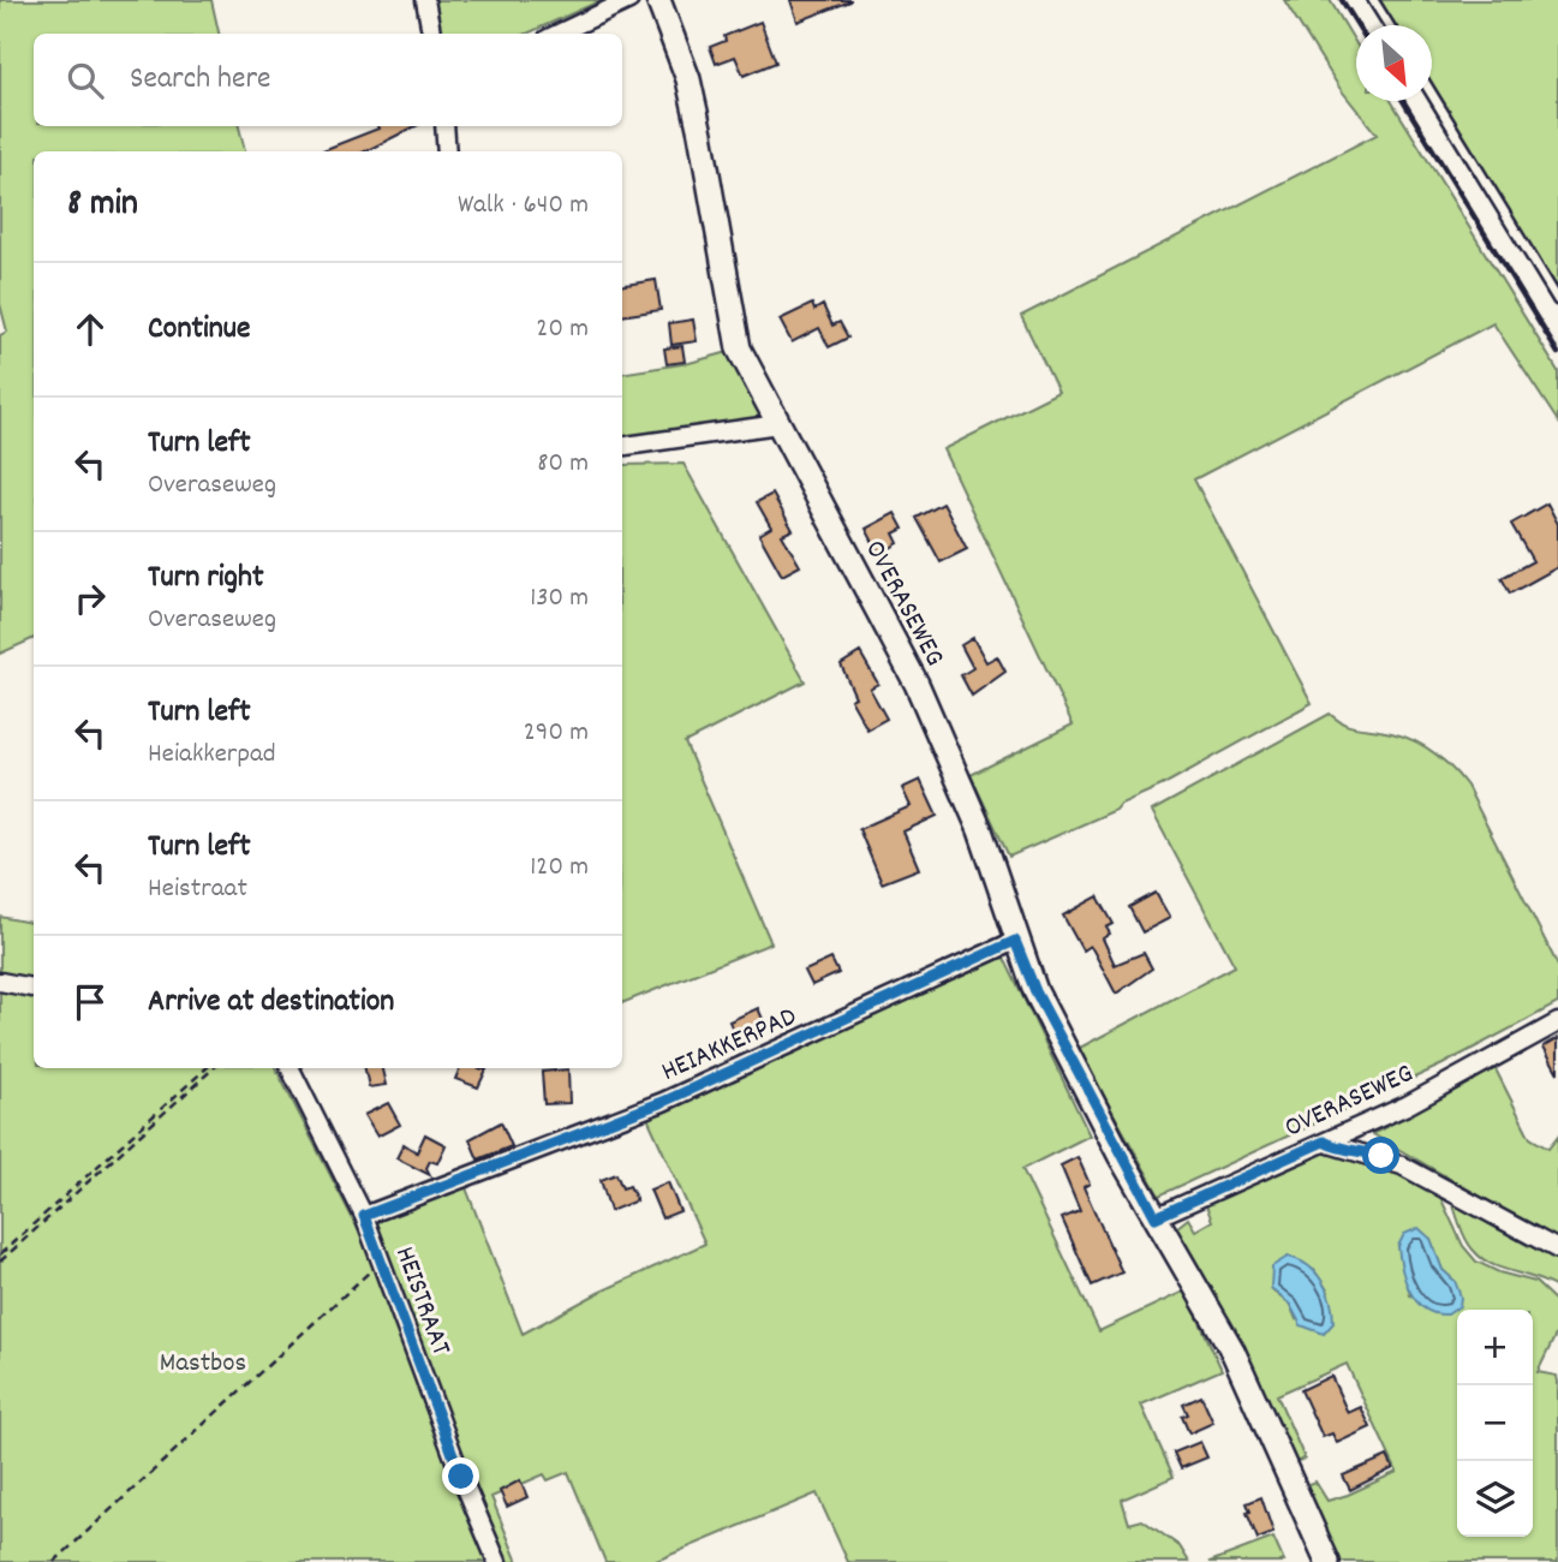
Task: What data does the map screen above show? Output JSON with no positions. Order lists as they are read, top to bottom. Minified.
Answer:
{"streets":{"street":["OVERASEWEG","HEIAKKERPAD","HEISTRAAT"]},"crossings":[["OVERASEWEG","HEIAKKERPAD"],["HEIAKKERPAD","HEISTRAAT"]],"parks":["Mastbos"],"north":"bottom right","page":{"search":"Search here","heading":["8 min","Walk · 640 m"],"list":[["Continue","20 m"],["Turn left","Overaseweg","80 m"],["Turn right","Overaseweg","130 m"],["Turn left","Heiakkerpad","290 m"],["Turn left","Heistraat","120 m"],"Arrive at destination"],"map_buttons":["+","−"]}}
